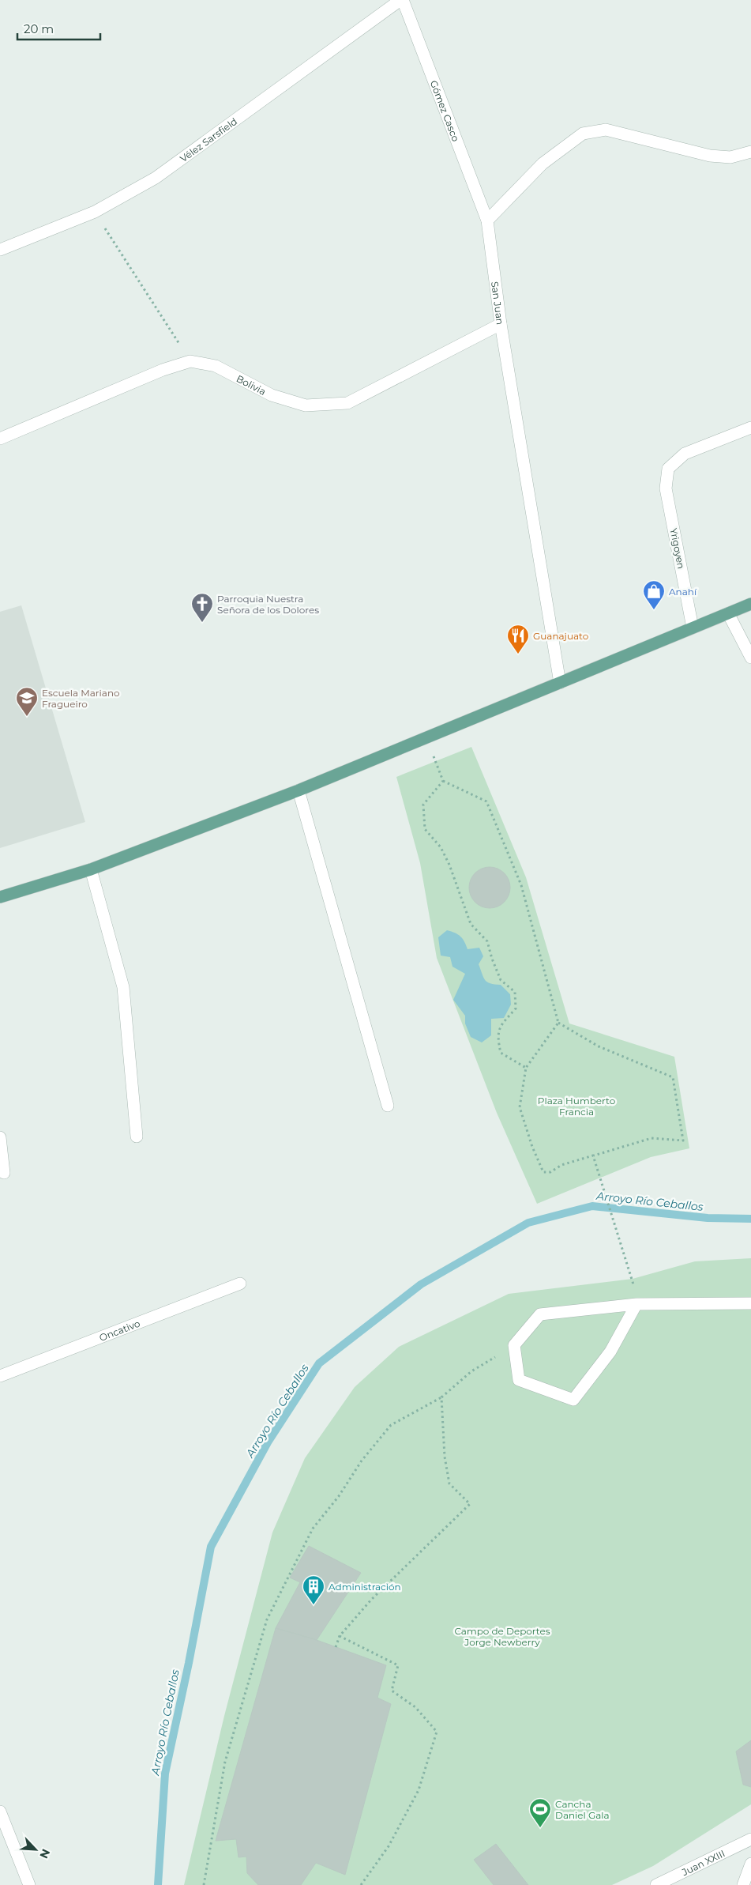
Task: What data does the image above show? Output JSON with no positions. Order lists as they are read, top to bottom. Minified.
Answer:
{"streets":{"street":["Gómez Casco","Vélez Sarsfield","San Juan","Bolivia","Yrigoyen","Oncativo","Juan XXIII"]},"crossings":[["Gómez Casco","Vélez Sarsfield"],["Gómez Casco","San Juan"],["San Juan","Bolivia"]],"water":["Arroyo Río Ceballos"],"parks":["Plaza Humberto Francia","Campo de Deportes Jorge Newberry"],"places":{"shop":["Anahí"],"church":["Parroquia Nuestra Señora de los Dolores"],"restaurant":["Guanajuato"],"school or university":["Escuela Mariano Fragueiro"],"building":["Administración"],"sports":["Cancha Daniel Gala"]},"scale_bar":"20 m","north":"bottom right"}
